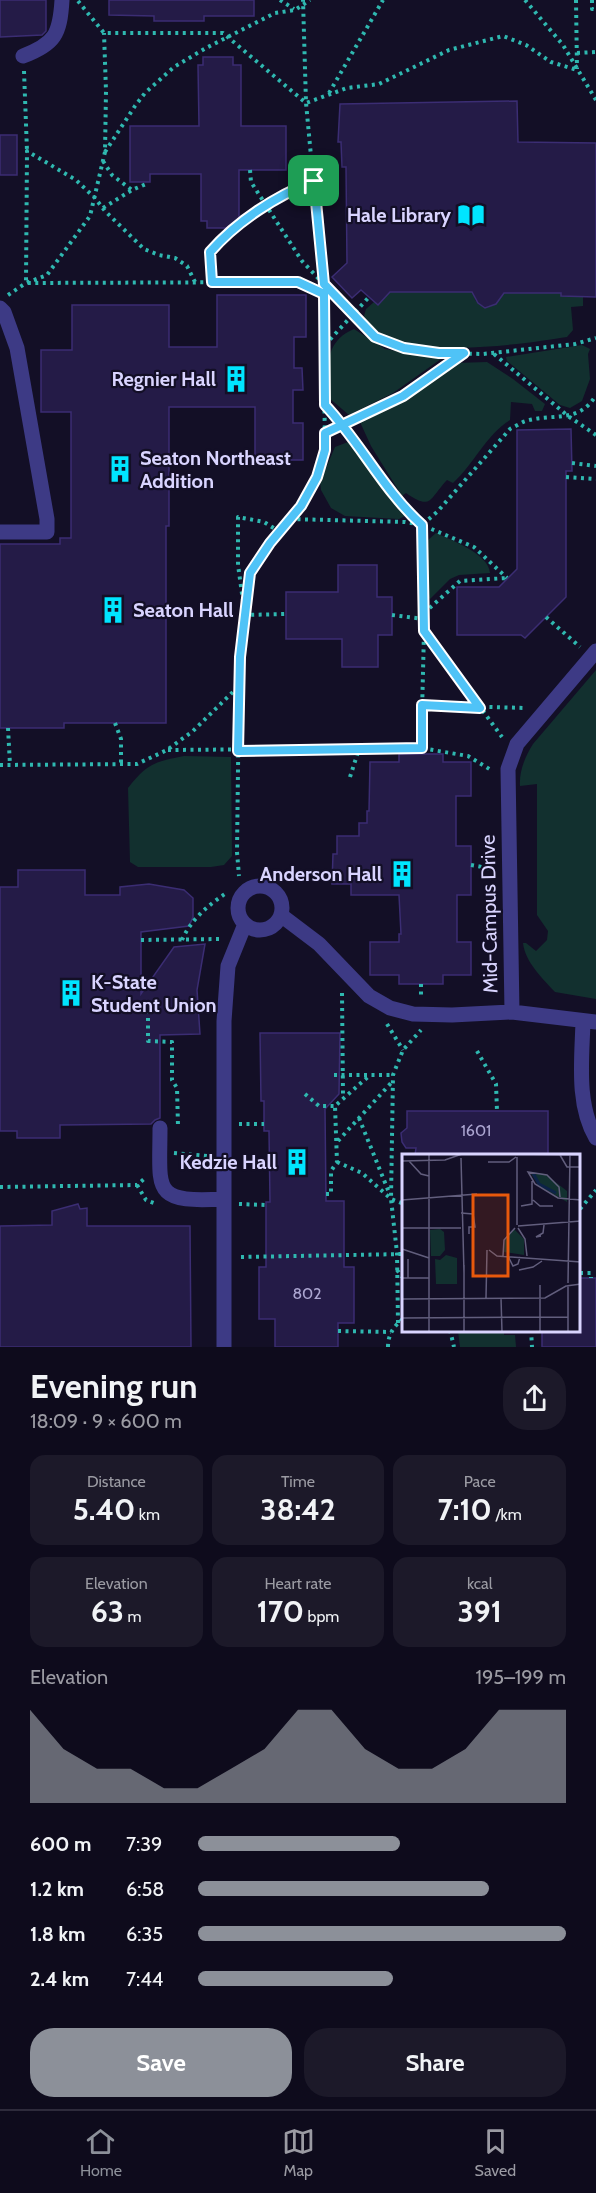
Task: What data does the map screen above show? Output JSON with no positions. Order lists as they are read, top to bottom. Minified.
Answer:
{"streets":{"street":["Mid-Campus Drive"]},"places":{"library":["Hale Library"],"building":["Regnier Hall","Seaton Northeast Addition","Seaton Hall","Anderson Hall","K-State Student Union","Kedzie Hall"]},"house_numbers":["1601","802"],"page":{"heading":["Evening run","18:09 · 9 × 600 m"],"stats":[["Distance","5.40 km"],["Time","38:42"],["Pace","7:10 /km"],["Elevation","63 m"],["Heart rate","170 bpm"],["kcal","391"]],"chart":["Elevation","195–199 m"],"list":[{"name":"600 m","note":"7:39"},{"name":"1.2 km","note":"6:58"},{"name":"1.8 km","note":"6:35"},{"name":"2.4 km","note":"7:44"}],"buttons":["Save","Share"],"tabs":["Home","Map","Saved"]}}
